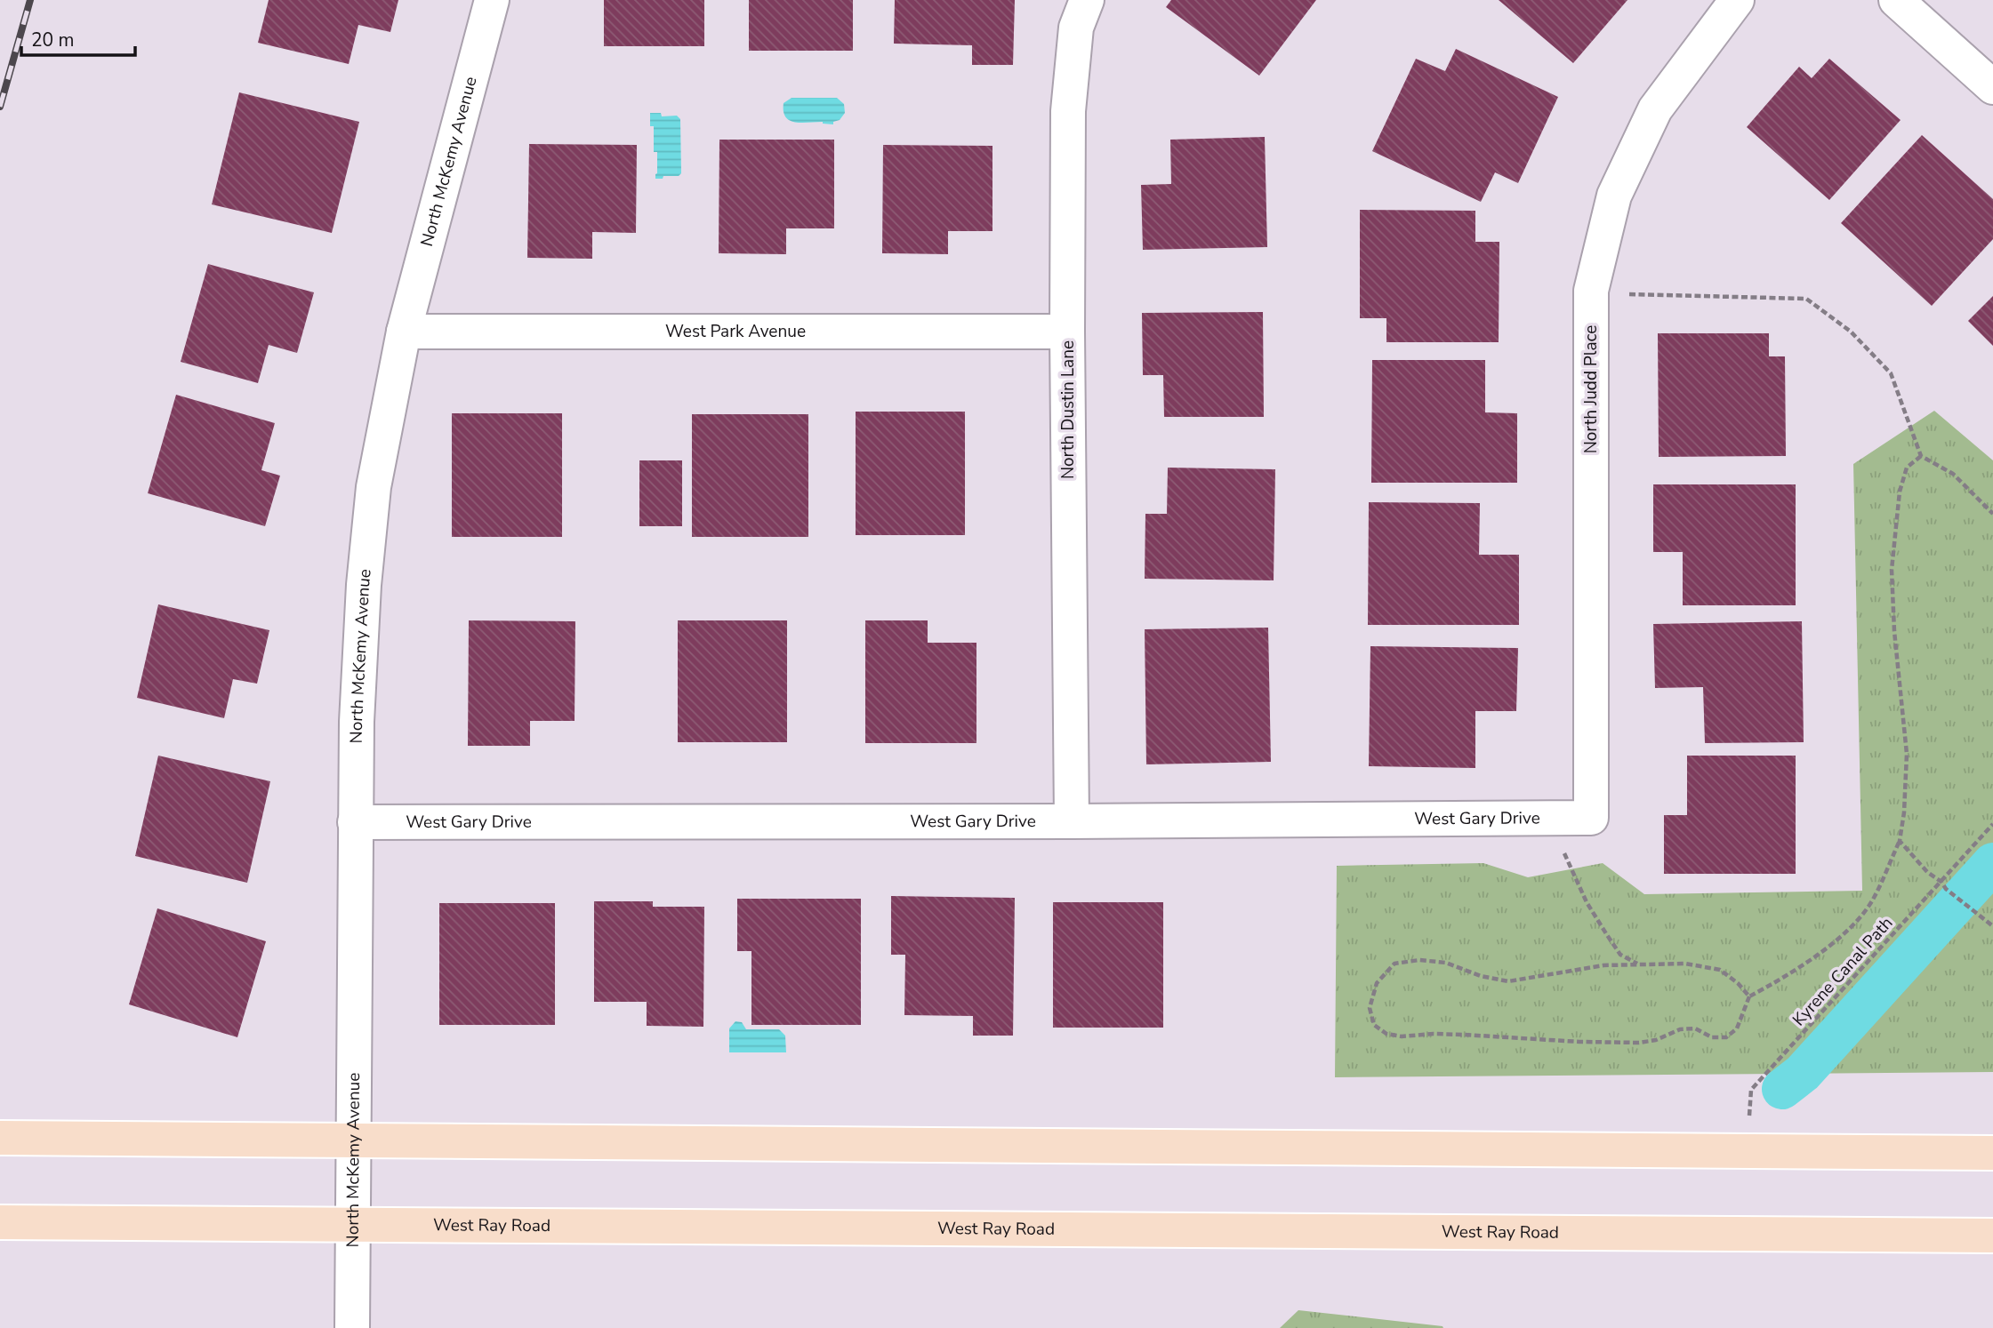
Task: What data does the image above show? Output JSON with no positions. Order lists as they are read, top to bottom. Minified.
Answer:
{"streets":{"main road":["West Ray Road"],"street":["North McKemy Avenue","West Park Avenue","North Judd Place","North Dustin Lane","West Gary Drive"],"path":["Kyrene Canal Path"]},"crossings":[["North McKemy Avenue","West Park Avenue"],["North McKemy Avenue","West Gary Drive"],["North McKemy Avenue","West Ray Road"],["West Park Avenue","North Dustin Lane"],["North Judd Place","West Gary Drive"],["North Dustin Lane","West Gary Drive"]],"scale_bar":"20 m"}
